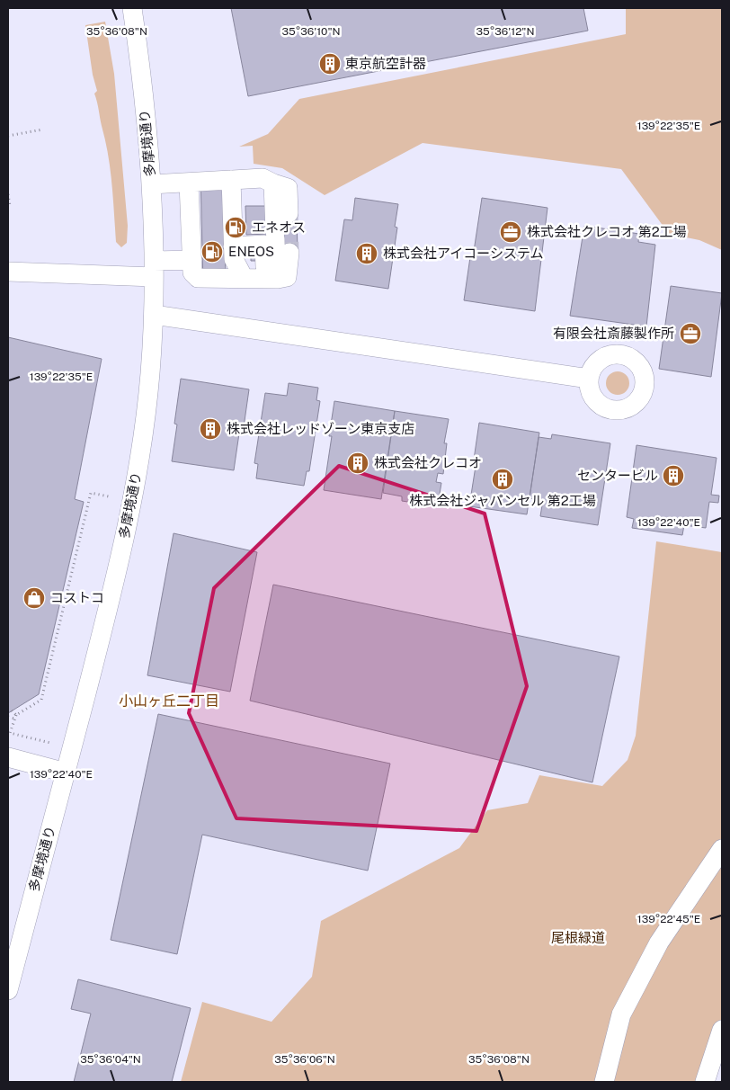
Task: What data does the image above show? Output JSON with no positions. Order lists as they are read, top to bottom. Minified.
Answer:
{"streets":{"street":["多摩境通り"]},"districts":["小山ヶ丘二丁目"],"parks":["尾根緑道"],"places":{"building":["東京航空計器","株式会社アイコーシステム","株式会社レッドゾーン東京支店","株式会社クレコオ","センタービル","株式会社ジャパンセル 第2工場"],"fuel station":["エネオス","ENEOS"],"office":["株式会社クレコオ 第2工場","有限会社斎藤製作所"],"shop":["コストコ"]},"coordinates":["35°36'08\"N","35°36'10\"N","35°36'12\"N","139°22'35\"E","139°22'40\"E","139°22'45\"E","35°36'04\"N","35°36'06\"N"]}
